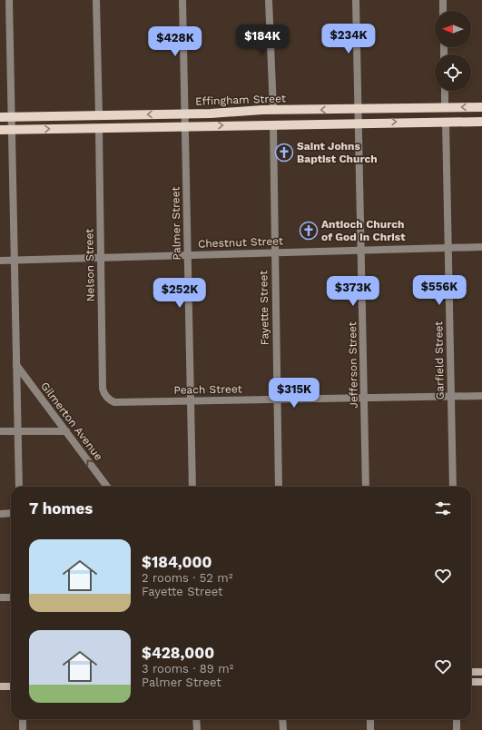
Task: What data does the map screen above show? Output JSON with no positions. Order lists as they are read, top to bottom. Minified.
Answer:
{"streets":{"main road":["Effingham Street"],"street":["Palmer Street","Chestnut Street","Nelson Street","Fayette Street","Garfield Street","Jefferson Street","Peach Street","Gilmerton Avenue"]},"crossings":[["Effingham Street","Palmer Street"],["Effingham Street","Jefferson Street"],["Palmer Street","Chestnut Street"],["Palmer Street","Peach Street"],["Chestnut Street","Nelson Street"],["Chestnut Street","Fayette Street"],["Chestnut Street","Garfield Street"],["Chestnut Street","Jefferson Street"],["Nelson Street","Peach Street"],["Fayette Street","Peach Street"],["Garfield Street","Peach Street"],["Jefferson Street","Peach Street"]],"one_way":["Gilmerton Avenue"],"places":{"church":["Saint Johns Baptist Church","Antioch Church of God in Christ"]},"north":"left","page":{"price":["$234K","$184K","$428K","$556K","$373K","$252K","$315K"],"heading":"7 homes","list":[{"name":"$184,000","note":"2 rooms · 52 m² · Fayette Street"},{"name":"$428,000","note":"3 rooms · 89 m² · Palmer Street"}]}}
